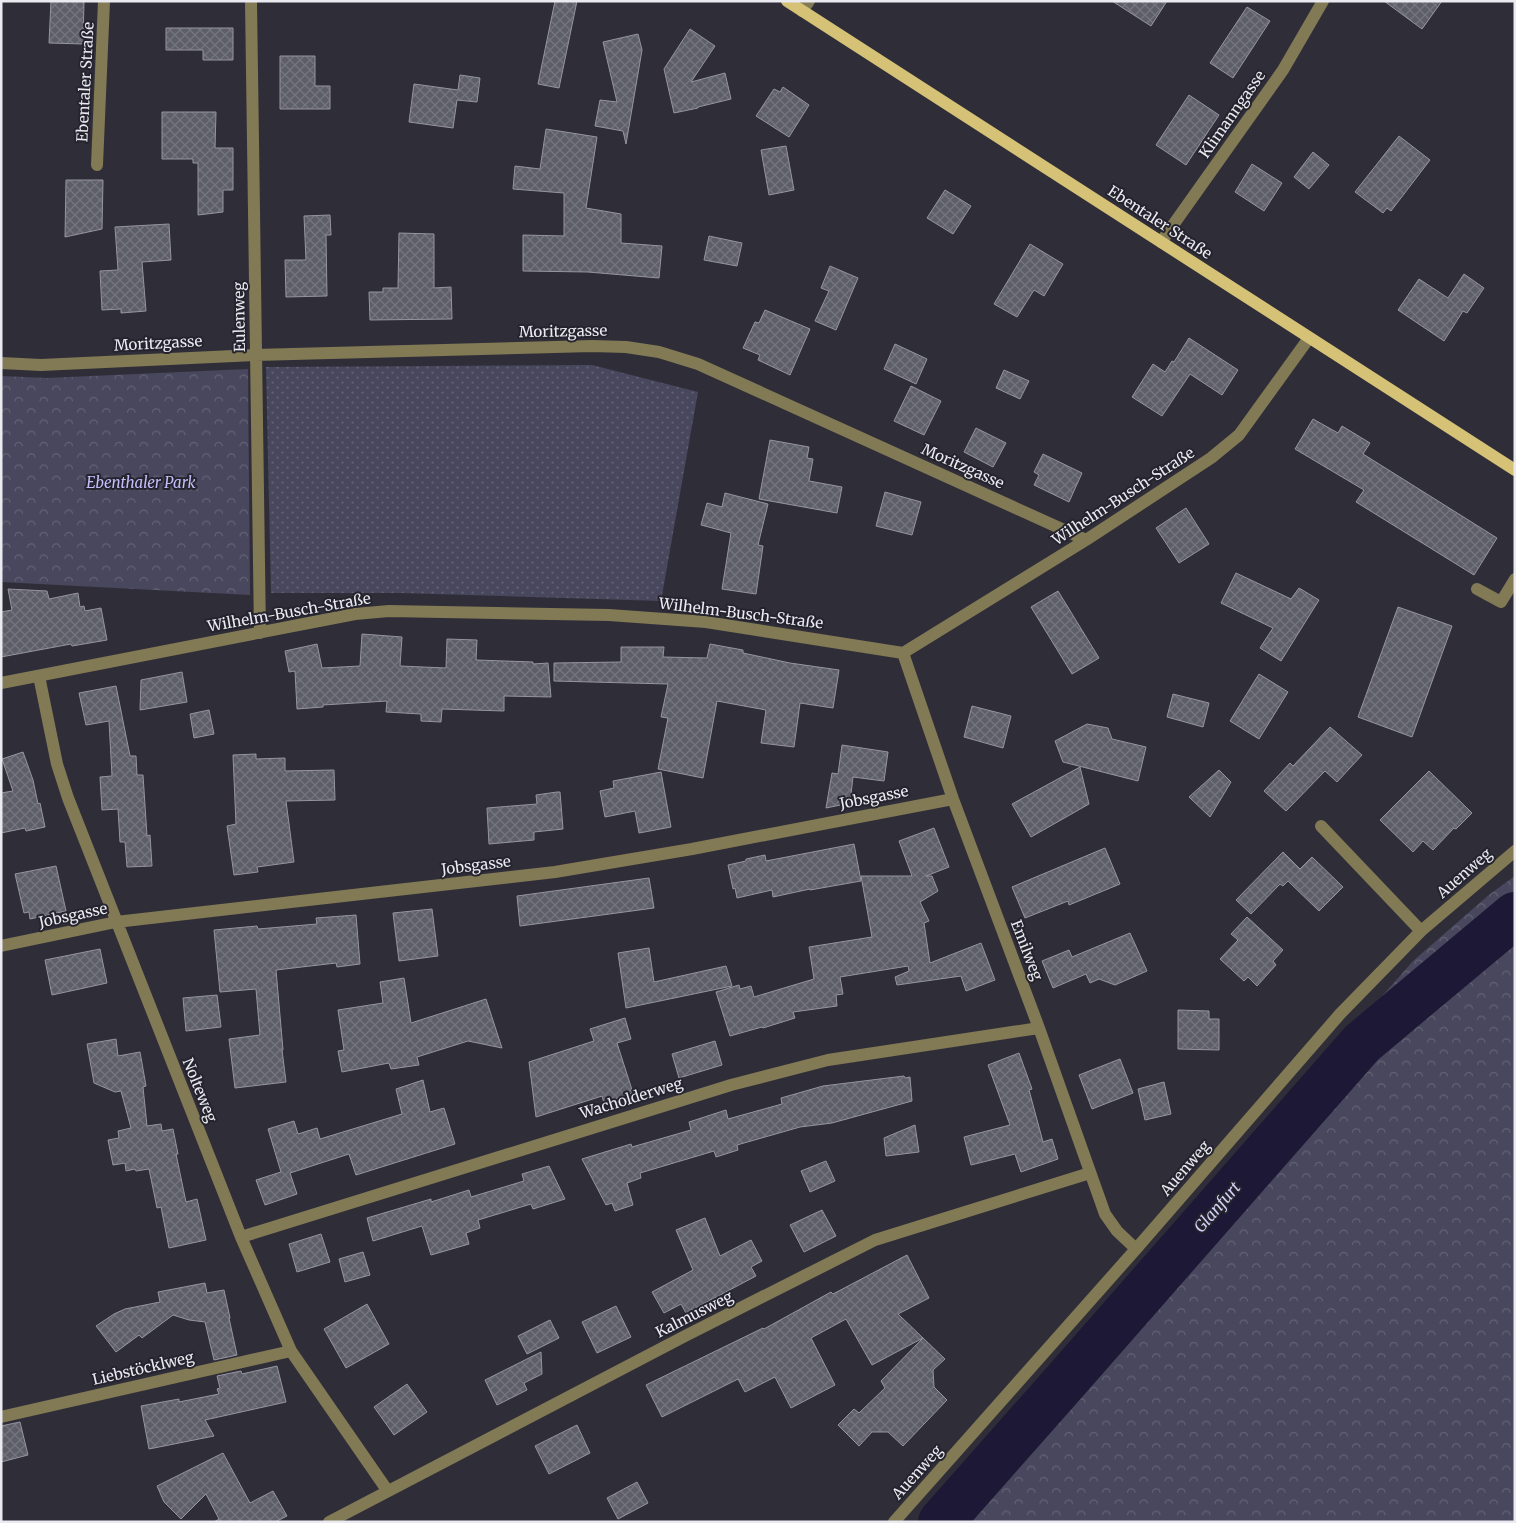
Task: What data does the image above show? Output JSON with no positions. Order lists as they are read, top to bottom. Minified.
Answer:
{"streets":{"main road":["Ebentaler Straße"],"street":["Klimanngasse","Eulenweg","Moritzgasse","Wilhelm-Busch-Straße","Jobsgasse","Auenweg","Emilweg","Nolteweg","Wacholderweg","Kalmusweg","Liebstöcklweg"]},"crossings":[["Ebentaler Straße","Klimanngasse"],["Ebentaler Straße","Wilhelm-Busch-Straße"],["Eulenweg","Moritzgasse"],["Eulenweg","Wilhelm-Busch-Straße"],["Moritzgasse","Wilhelm-Busch-Straße"],["Wilhelm-Busch-Straße","Emilweg"],["Wilhelm-Busch-Straße","Nolteweg"],["Jobsgasse","Emilweg"],["Jobsgasse","Nolteweg"],["Auenweg","Emilweg"],["Emilweg","Wacholderweg"],["Emilweg","Kalmusweg"],["Nolteweg","Wacholderweg"],["Nolteweg","Kalmusweg"],["Nolteweg","Liebstöcklweg"]],"water":["Glanfurt"],"parks":["Ebenthaler Park"]}
